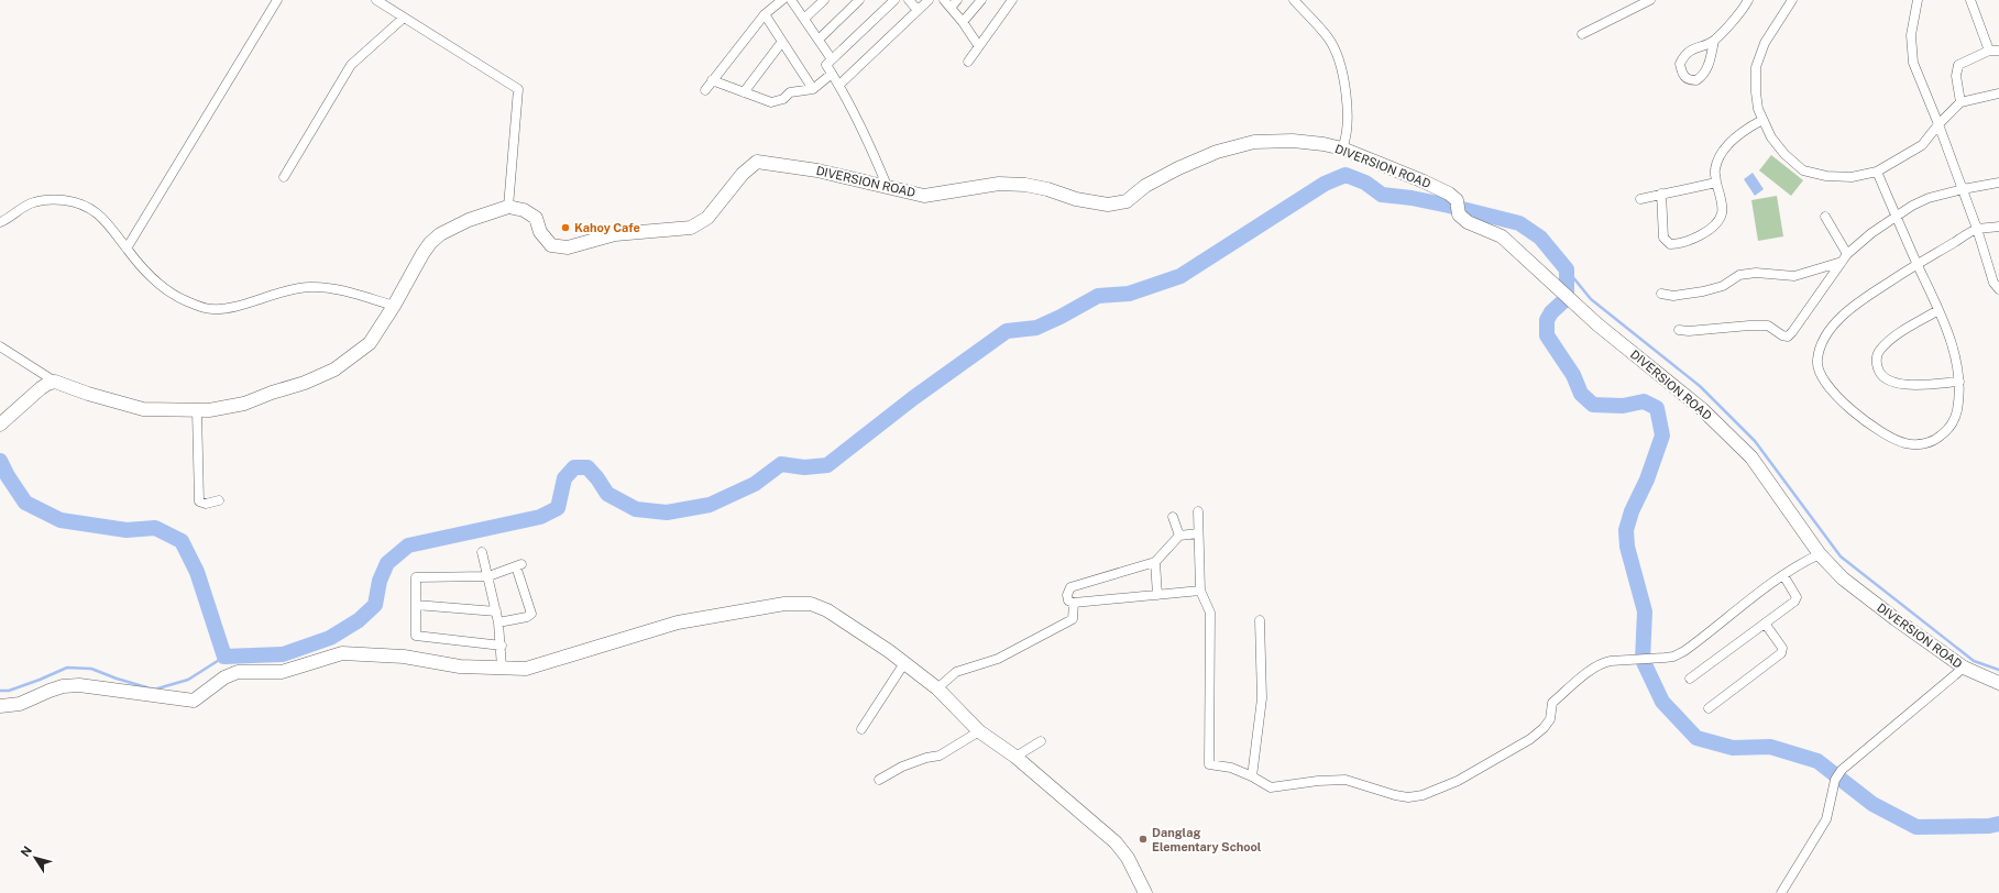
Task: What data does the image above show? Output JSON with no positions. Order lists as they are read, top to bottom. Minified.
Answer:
{"streets":{"street":["DIVERSION ROAD"]},"places":["Kahoy Cafe","Danglag Elementary School"],"north":"top left"}
